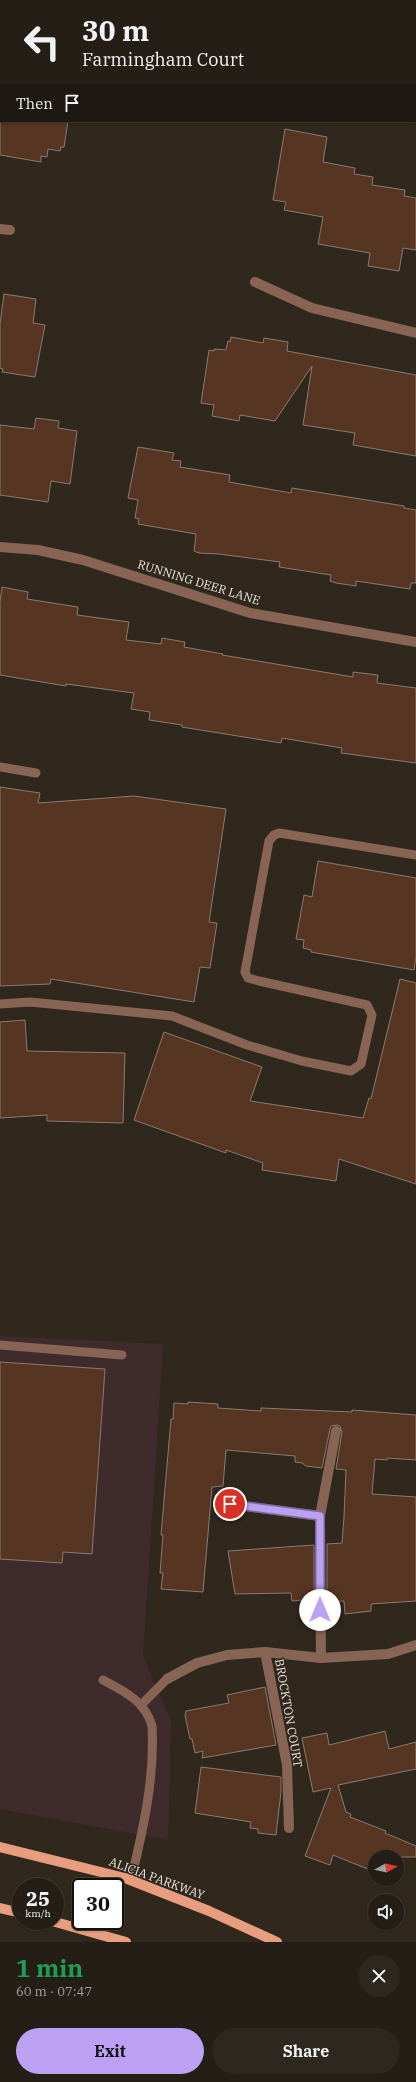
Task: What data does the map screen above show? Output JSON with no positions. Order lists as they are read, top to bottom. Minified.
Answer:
{"streets":{"main road":["ALICIA PARKWAY"],"street":["RUNNING DEER LANE","BROCKTON COURT"]},"north":"right","page":{"turn":["30 m","Farmingham Court"],"then":"Then","speed":"25 km/h","limit":"30","heading":["1 min","60 m · 07:47"],"buttons":["Exit","Share"]}}
